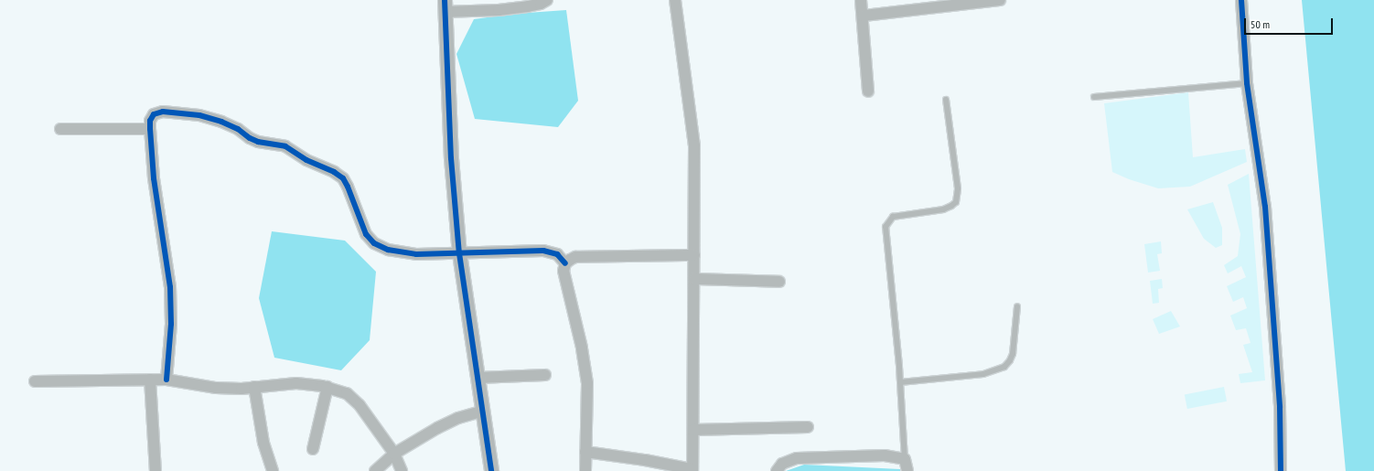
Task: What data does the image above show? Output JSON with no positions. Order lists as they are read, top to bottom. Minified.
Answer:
{"scale_bar":"50 m"}
